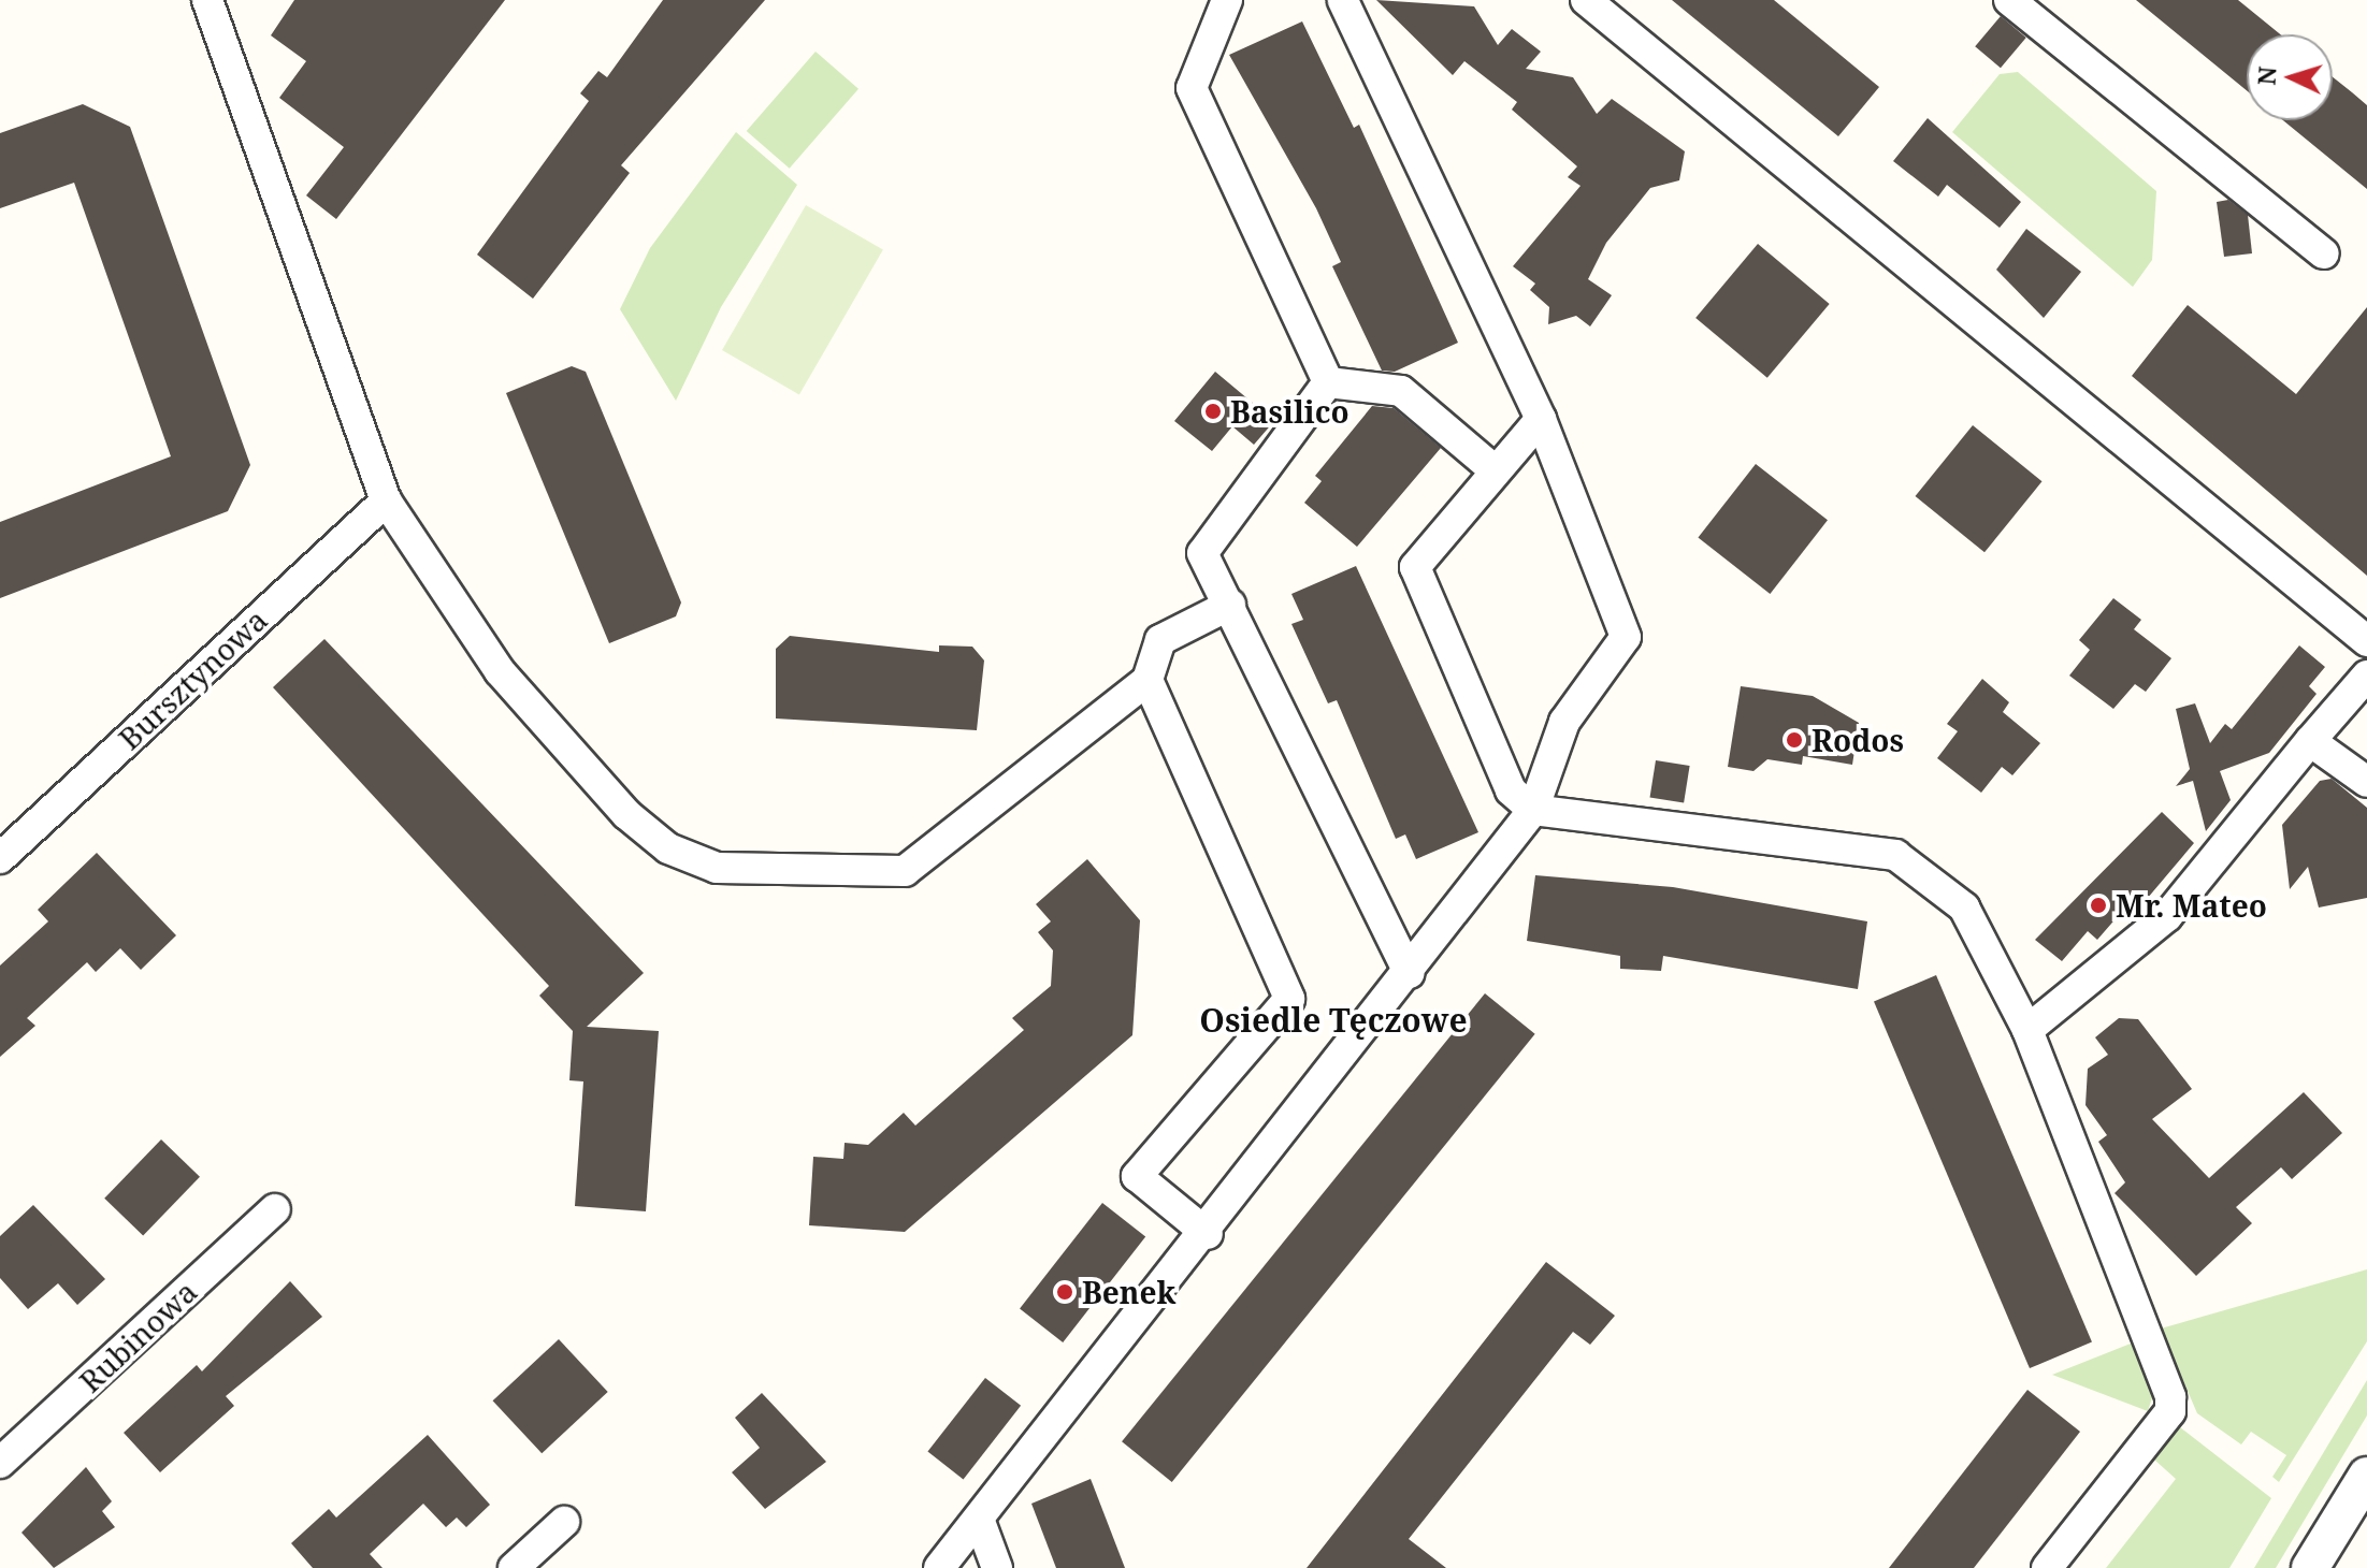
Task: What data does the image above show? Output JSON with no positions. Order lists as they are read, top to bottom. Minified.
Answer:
{"streets":{"street":["Bursztynowa","Rubinowa"]},"districts":["Osiedle Tęczowe"],"places":["Basilico","Rodos","Mr. Mateo","Benek"],"north":"left"}
